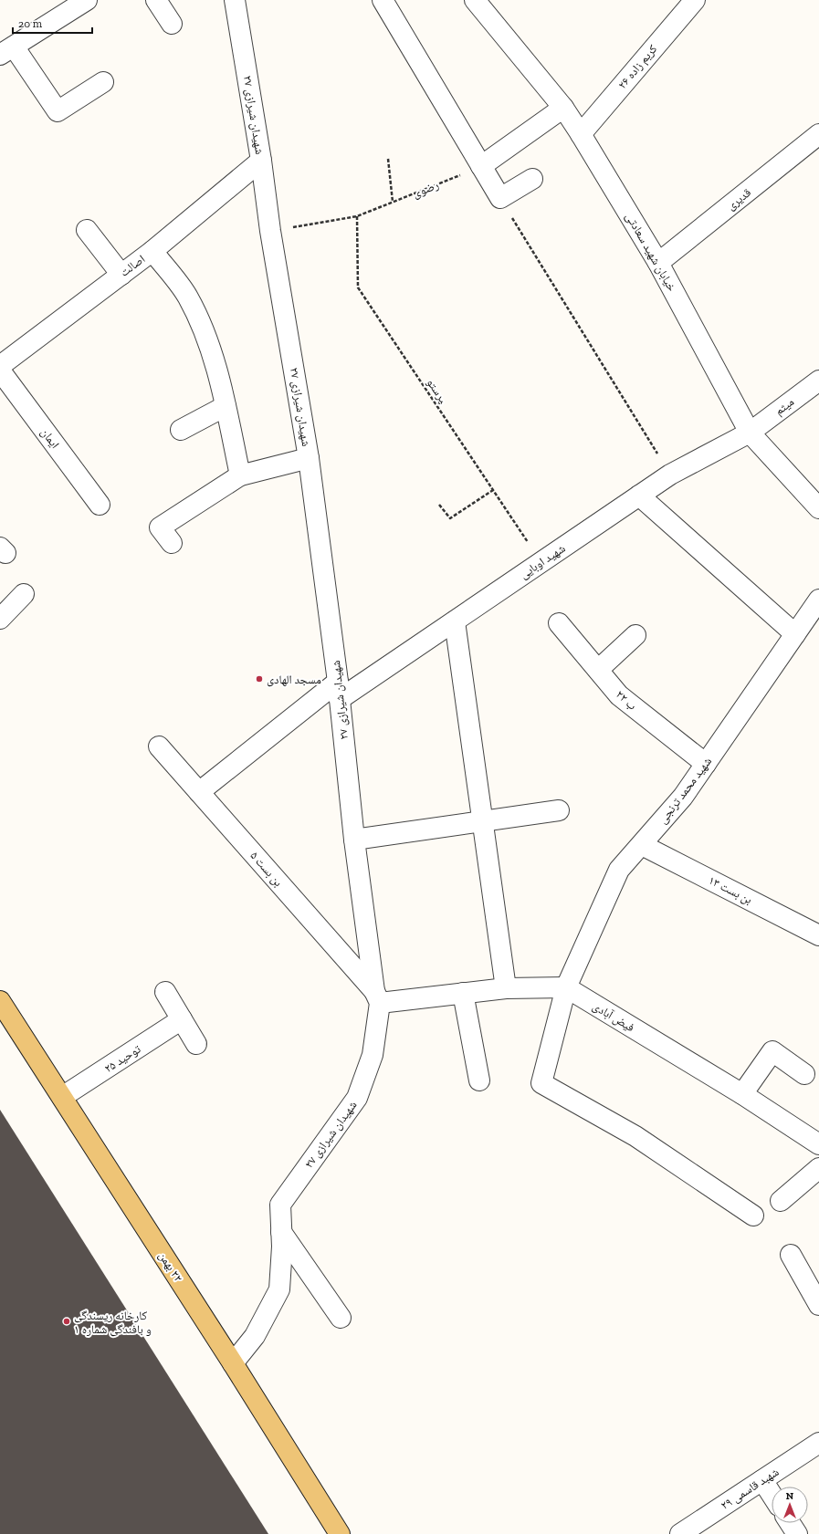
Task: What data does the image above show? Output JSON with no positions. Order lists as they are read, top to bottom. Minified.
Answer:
{"streets":{"main road":["٢٢ بهمن"],"street":["کریم زاده ۲۶","شهیدان شیرازی ۲۷","قدیری","خیابان شهید سعادتی","اصالت","میثم","ایمان","شهید اوبایی","ب ۲۲","شهید محمد ترنجی","بن بست ۵","بن بست ۱۳","فیض آبادی","توحید ۲۵","شهبد قاسمی ۲۹"],"path":["رضوی","‍‍‍‍‍پرستو"]},"crossings":[["کریم زاده ۲۶","خیابان شهید سعادتی"],["شهیدان شیرازی ۲۷","رضوی"],["شهیدان شیرازی ۲۷","اصالت"],["شهیدان شیرازی ۲۷","شهید اوبایی"],["شهیدان شیرازی ۲۷","بن بست ۵"],["شهیدان شیرازی ۲۷","٢٢ بهمن"],["رضوی","‍‍‍‍‍پرستو"],["قدیری","خیابان شهید سعادتی"],["خیابان شهید سعادتی","میثم"],["خیابان شهید سعادتی","شهید اوبایی"],["‍‍‍‍‍پرستو","شهید اوبایی"],["میثم","شهید اوبایی"],["شهید اوبایی","بن بست ۵"],["ب ۲۲","شهید محمد ترنجی"],["شهید محمد ترنجی","بن بست ۱۳"],["شهید محمد ترنجی","فیض آبادی"],["توحید ۲۵","٢٢ بهمن"]],"places":["مسجد الهادی","کارخانه ریسندگی و بافندگی شماره ۱"],"scale_bar":"20 m","north":"top"}
